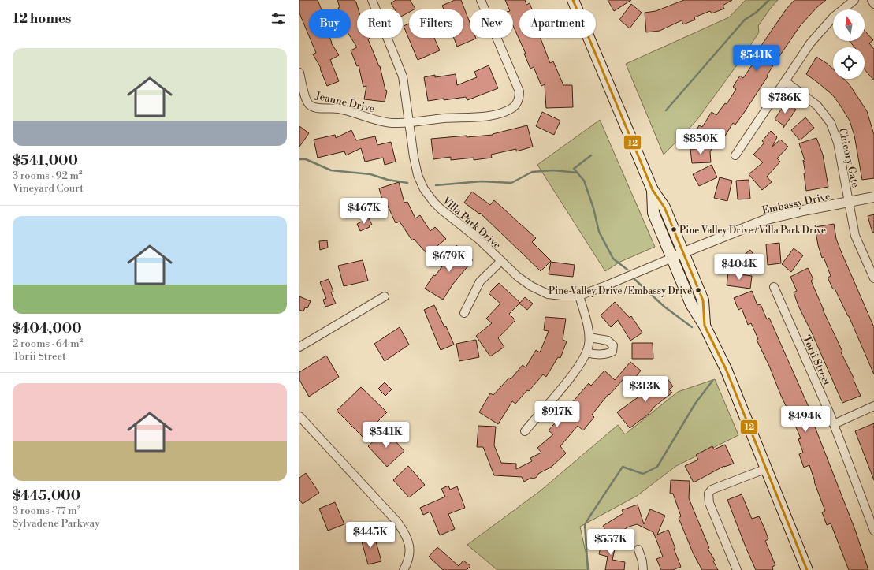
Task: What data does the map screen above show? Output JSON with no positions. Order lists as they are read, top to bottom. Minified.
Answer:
{"streets":{"street":["Jeanne Drive","Chicory Gate","Embassy Drive","Villa Park Drive","Torii Street"]},"crossings":[["Jeanne Drive","Villa Park Drive"],["Chicory Gate","Embassy Drive"],["Embassy Drive","Villa Park Drive"]],"places":["Pine Valley Drive / Villa Park Drive","Pine Valley Drive / Embassy Drive"],"lines":["transit line 12"],"north":"top","page":{"heading":"12 homes","chip":["Buy","Rent","Filters","New","Apartment"],"list":[{"name":"$541,000","note":"3 rooms · 92 m² · Vineyard Court"},{"name":"$404,000","note":"2 rooms · 64 m² · Torii Street"},{"name":"$445,000","note":"3 rooms · 77 m² · Sylvadene Parkway"}],"price":["$541K","$786K","$850K","$467K","$679K","$404K","$313K","$917K","$494K","$541K","$445K","$557K"]}}
